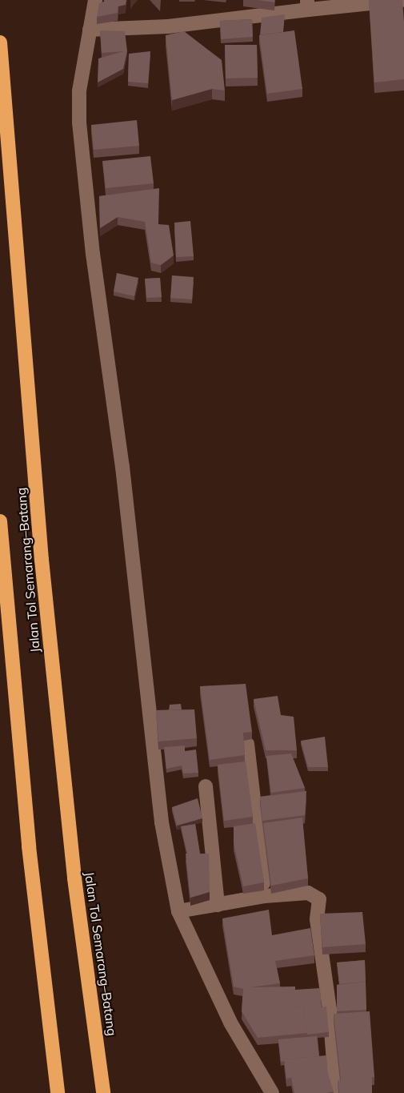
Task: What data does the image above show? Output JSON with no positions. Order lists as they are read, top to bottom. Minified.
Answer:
{"streets":{"highway":["Jalan Tol Semarang–Batang"]}}
